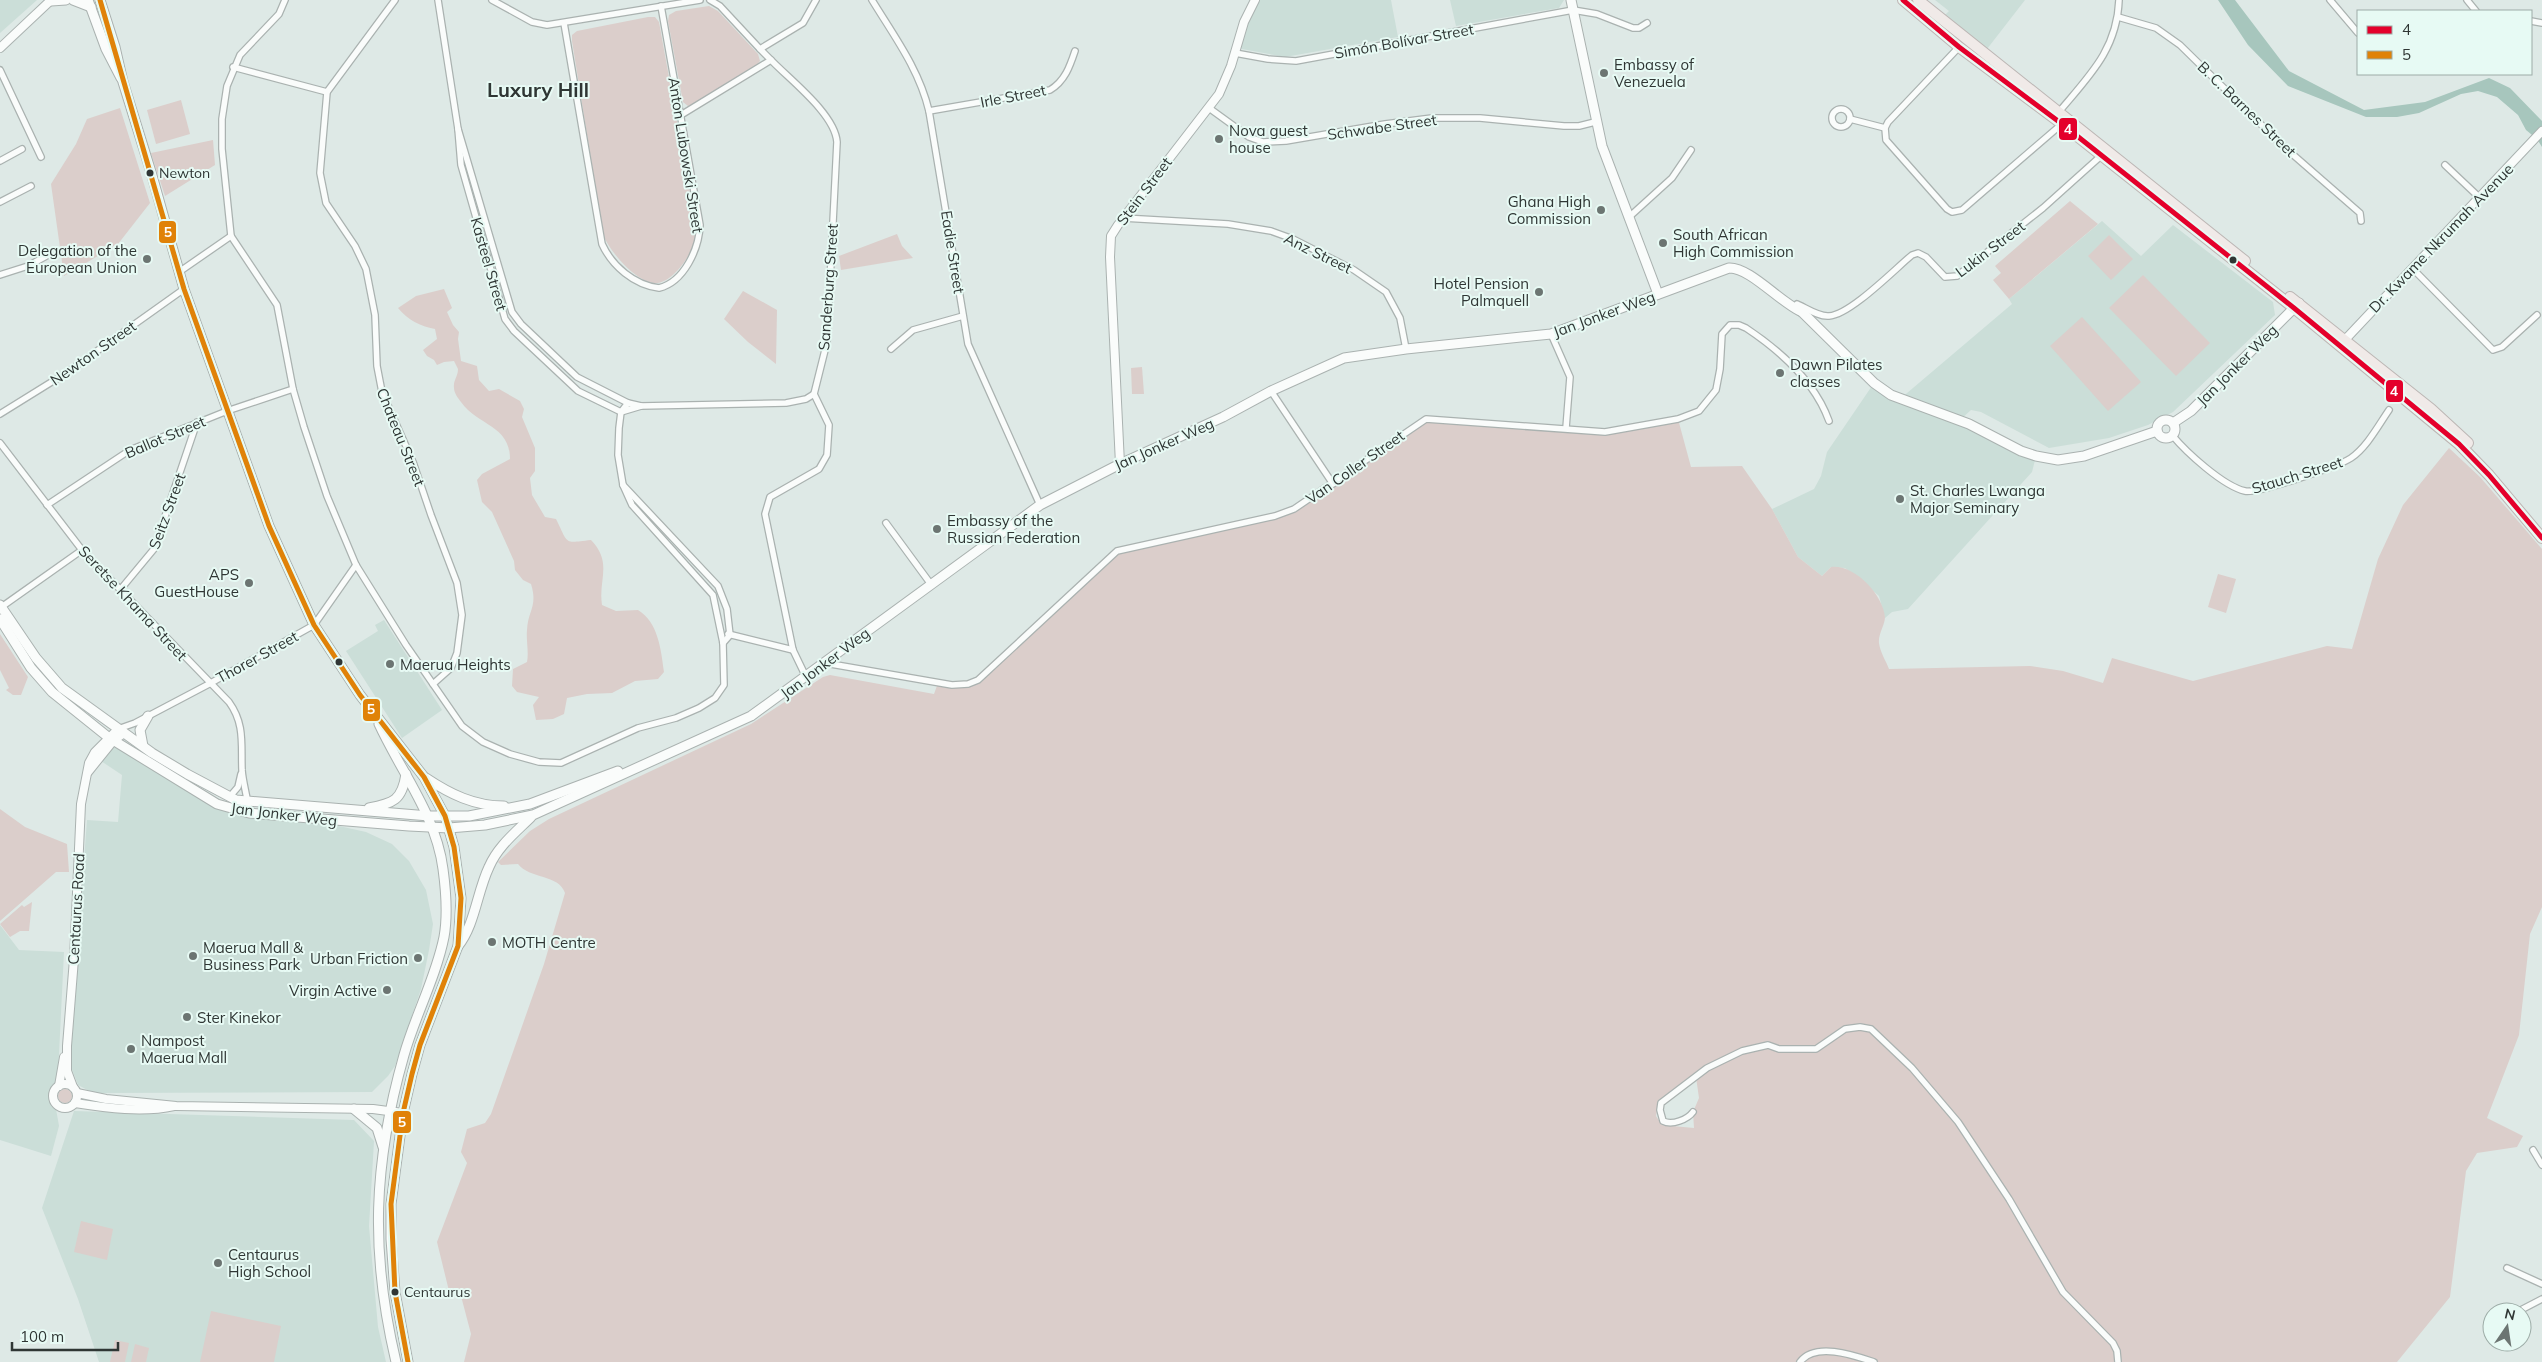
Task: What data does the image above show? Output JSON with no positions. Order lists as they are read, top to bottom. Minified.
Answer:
{"streets":{"main road":["Jan Jonker Weg"],"street":["Simón Bolívar Street","Irle Street","B. C. Barnes Street","Schwabe Street","Anton Lubowski Street","Stein Street","Dr. Kwame Nkrumah Avenue","Lukin Street","Eadie Street","Anz Street","Kasteel Street","Sanderburg Street","Newton Street","Ballot Street","Chateau Street","Van Coller Street","Stauch Street","Seitz Street","Seretse Khama Street","Thorer Street","Centaurus Road"]},"crossings":[["Simón Bolívar Street","Stein Street"],["Irle Street","Eadie Street"],["Schwabe Street","Stein Street"],["Stein Street","Anz Street"],["Stein Street","Jan Jonker Weg"],["Lukin Street","Jan Jonker Weg"],["Eadie Street","Jan Jonker Weg"],["Anz Street","Jan Jonker Weg"],["Kasteel Street","Sanderburg Street"],["Jan Jonker Weg","Van Coller Street"],["Jan Jonker Weg","Stauch Street"],["Jan Jonker Weg","Seretse Khama Street"],["Jan Jonker Weg","Centaurus Road"],["Ballot Street","Seitz Street"],["Ballot Street","Seretse Khama Street"],["Seitz Street","Seretse Khama Street"],["Seretse Khama Street","Thorer Street"],["Thorer Street","Centaurus Road"]],"districts":["Luxury Hill"],"places":["Embassy of Venezuela","Nova guest house","Newton","Ghana High Commission","South African High Commission","Delegation of the European Union","Hotel Pension Palmquell","Dawn Pilates classes","St. Charles Lwanga Major Seminary","Embassy of the Russian Federation","APS GuestHouse","Maerua Heights","MOTH Centre","Maerua Mall & Business Park","Urban Friction","Virgin Active","Ster Kinekor","Nampost Maerua Mall","Centaurus High School","Centaurus"],"lines":["transit line 4","transit line 5"],"legend":["4","5"],"scale_bar":"100 m","north":"top"}
